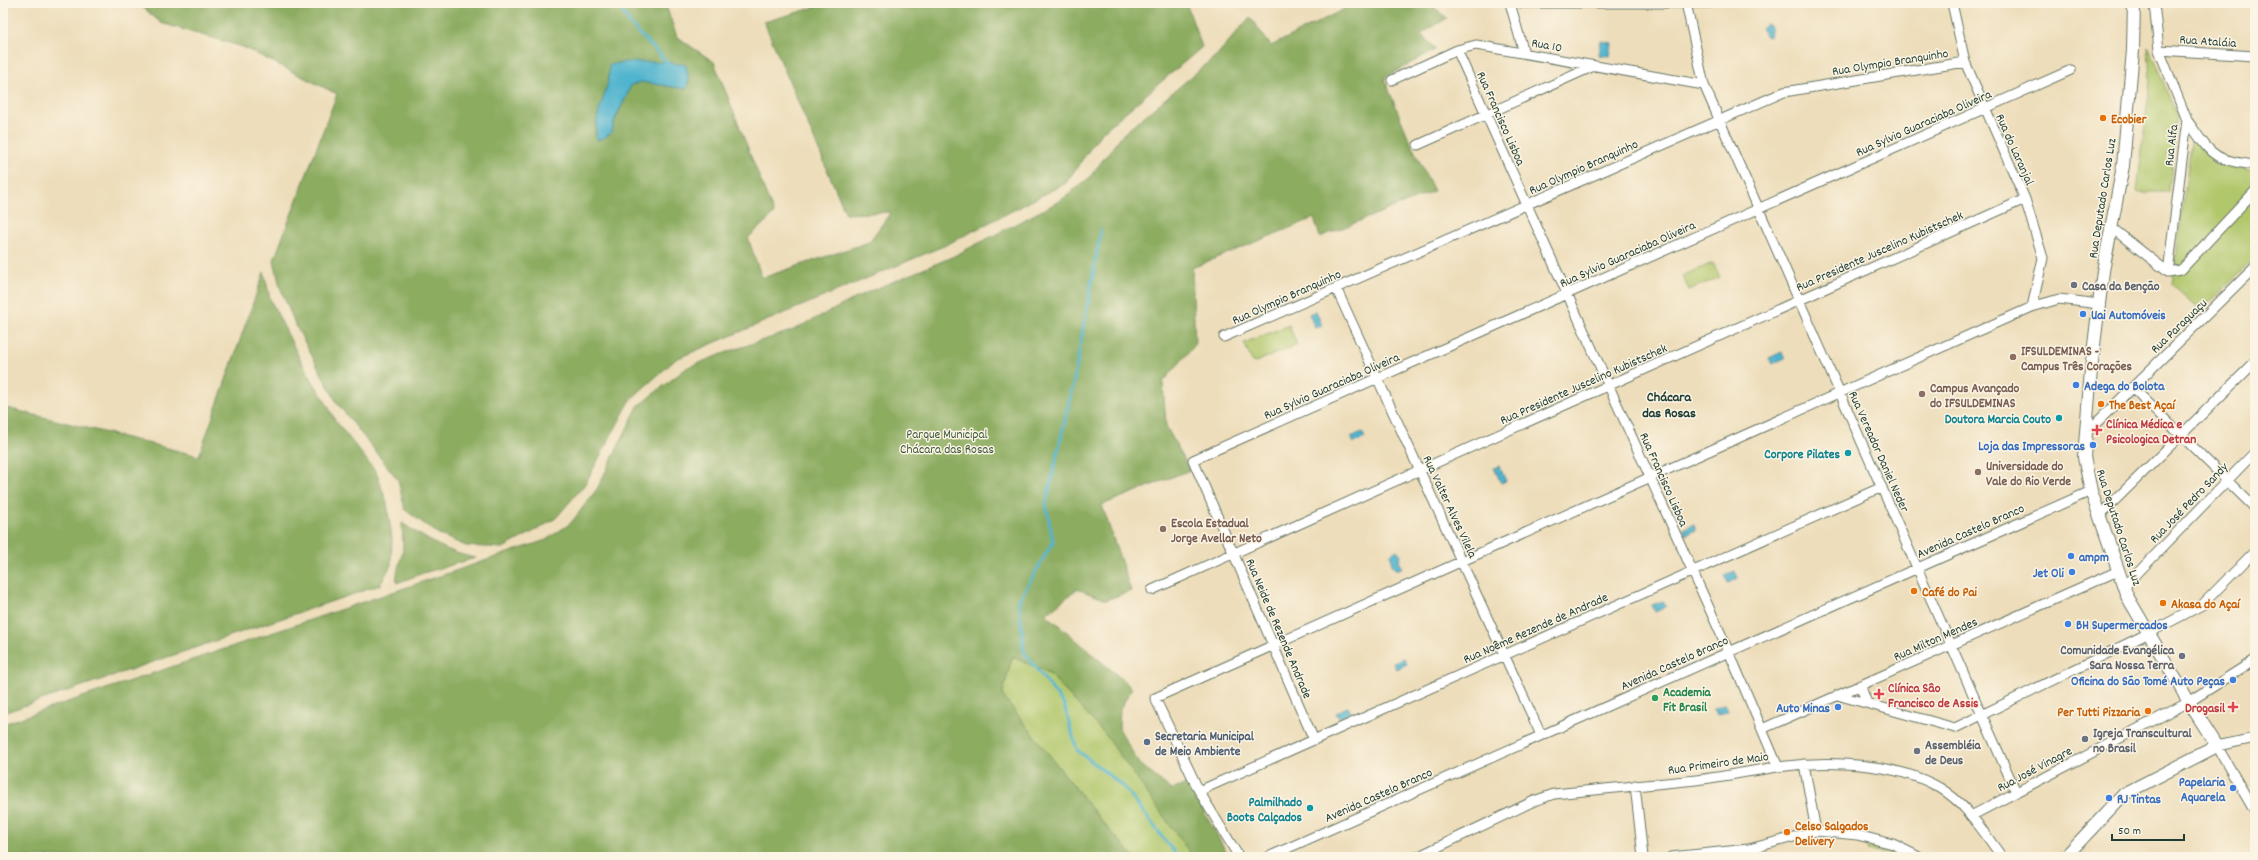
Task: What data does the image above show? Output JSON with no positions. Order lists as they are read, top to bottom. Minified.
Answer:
{"streets":{"main road":["Rua Deputado Carlos Luz"],"street":["Rua Ataláia","Rua 10","Rua Olympio Branquinho","Rua Francisco Lisboa","Rua Sylvio Guaraciaba Oliveira","Rua Alfa","Rua do Laranjal","Rua Presidente Juscelino Kubistschek","Rua Paraguaçu","Rua Vereador Daniel Neder","Rua José Pedro Sandy","Rua Valter Alves Vilela","Avenida Castelo Branco","Rua Noême Rezende de Andrade","Rua Neide de Rezende Andrade","Rua Milton Mendes","Rua Primeiro de Maio","Rua José Vinagre"]},"crossings":[["Rua Ataláia","Rua Alfa"],["Rua 10","Rua Francisco Lisboa"],["Rua 10","Rua Vereador Daniel Neder"],["Rua Olympio Branquinho","Rua Francisco Lisboa"],["Rua Olympio Branquinho","Rua do Laranjal"],["Rua Olympio Branquinho","Rua Vereador Daniel Neder"],["Rua Olympio Branquinho","Rua Valter Alves Vilela"],["Rua Francisco Lisboa","Rua Sylvio Guaraciaba Oliveira"],["Rua Francisco Lisboa","Rua Presidente Juscelino Kubistschek"],["Rua Francisco Lisboa","Avenida Castelo Branco"],["Rua Francisco Lisboa","Rua Noême Rezende de Andrade"],["Rua Francisco Lisboa","Rua Milton Mendes"],["Rua Francisco Lisboa","Rua Primeiro de Maio"],["Rua Sylvio Guaraciaba Oliveira","Rua do Laranjal"],["Rua Sylvio Guaraciaba Oliveira","Rua Vereador Daniel Neder"],["Rua Sylvio Guaraciaba Oliveira","Rua Valter Alves Vilela"],["Rua Sylvio Guaraciaba Oliveira","Rua Neide de Rezende Andrade"],["Rua do Laranjal","Rua Presidente Juscelino Kubistschek"],["Rua Deputado Carlos Luz","Rua Paraguaçu"],["Rua Deputado Carlos Luz","Rua José Pedro Sandy"],["Rua Deputado Carlos Luz","Avenida Castelo Branco"],["Rua Deputado Carlos Luz","Rua Milton Mendes"],["Rua Deputado Carlos Luz","Rua José Vinagre"],["Rua Presidente Juscelino Kubistschek","Rua Vereador Daniel Neder"],["Rua Presidente Juscelino Kubistschek","Rua Valter Alves Vilela"],["Rua Presidente Juscelino Kubistschek","Rua Neide de Rezende Andrade"],["Rua Vereador Daniel Neder","Avenida Castelo Branco"],["Rua Vereador Daniel Neder","Rua Noême Rezende de Andrade"],["Rua Vereador Daniel Neder","Rua Milton Mendes"],["Rua Vereador Daniel Neder","Rua José Vinagre"],["Rua Valter Alves Vilela","Avenida Castelo Branco"],["Rua Valter Alves Vilela","Rua Noême Rezende de Andrade"],["Rua Noême Rezende de Andrade","Rua Neide de Rezende Andrade"],["Rua Primeiro de Maio","Rua José Vinagre"]],"districts":["Chácara das Rosas"],"parks":["Parque Municipal Chácara das Rosas"],"places":{"other":["Ecobier","Casa da Benção","Uai Automóveis","IFSULDEMINAS - Campus Três Corações","Adega do Bolota","Campus Avançado do IFSULDEMINAS","The Best Açaí","Doutora Marcia Couto","Loja das Impressoras","Corpore Pilates","Universidade do Vale do Rio Verde","Escola Estadual Jorge Avellar Neto","ampm","Jet Oli","Café do Pai","Akasa do Açaí","BH Supermercados","Comunidade Evangélica Sara Nossa Terra","Oficina do São Tomé Auto Peças","Academia Fit Brasil","Auto Minas","Per Tutti Pizzaria","Igreja Transcultural no Brasil","Secretaria Municipal de Meio Ambiente","Assembléia de Deus","Papelaria Aquarela","RJ Tintas","Palmilhado Boots Calçados","Celso Salgados Delivery"],"health":["Clínica Médica e Psicologica Detran","Clínica Sâo Francisco de Assis","Drogasil"]},"scale_bar":"50 m"}
